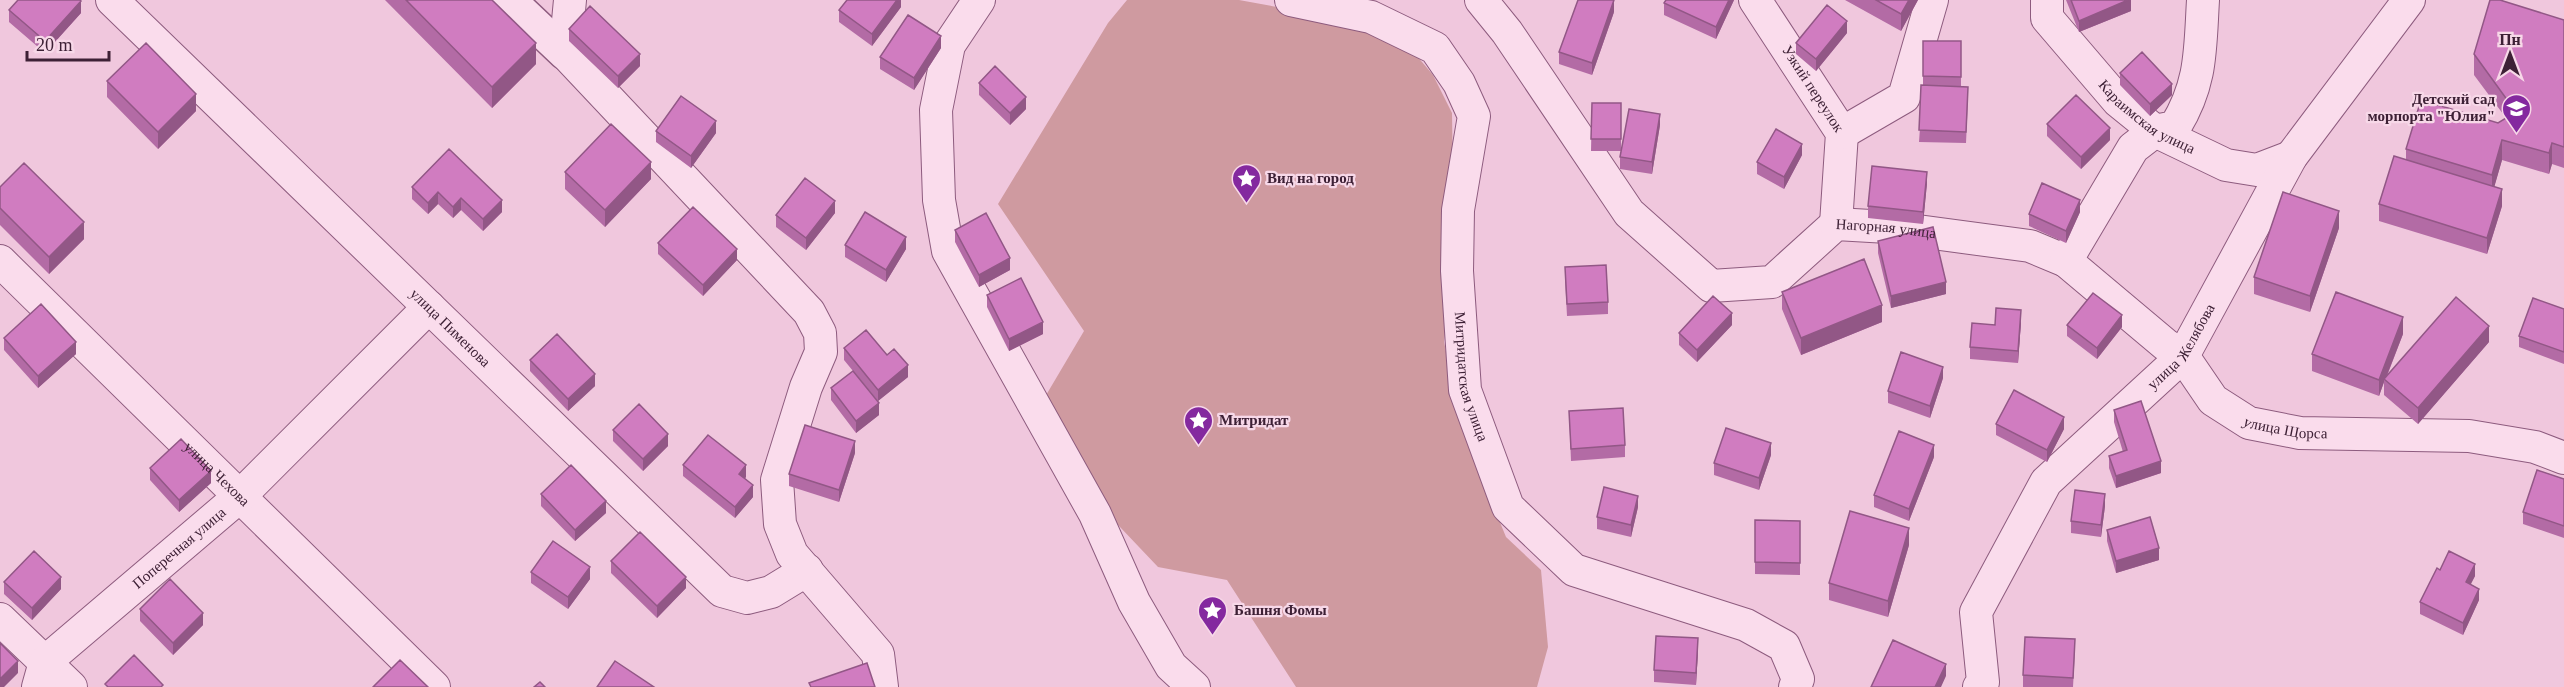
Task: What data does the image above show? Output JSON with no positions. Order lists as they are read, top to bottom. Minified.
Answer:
{"streets":{"street":["Узкий переулок","Караимская улица","Нагорная улица","улица Пименова","улица Желябова","Митридатская улица","улица Щорса","улица Чехова","Поперечная улица"]},"crossings":[["Узкий переулок","Нагорная улица"],["Караимская улица","улица Желябова"],["Нагорная улица","улица Щорса"],["улица Пименова","Поперечная улица"],["улица Желябова","улица Щорса"],["улица Чехова","Поперечная улица"]],"places":{"school or university":["Детский сад морпорта \"Юлия\""],"place":["Вид на город","Митридат","Башня Фомы"]},"scale_bar":"20 m","north":"top"}
